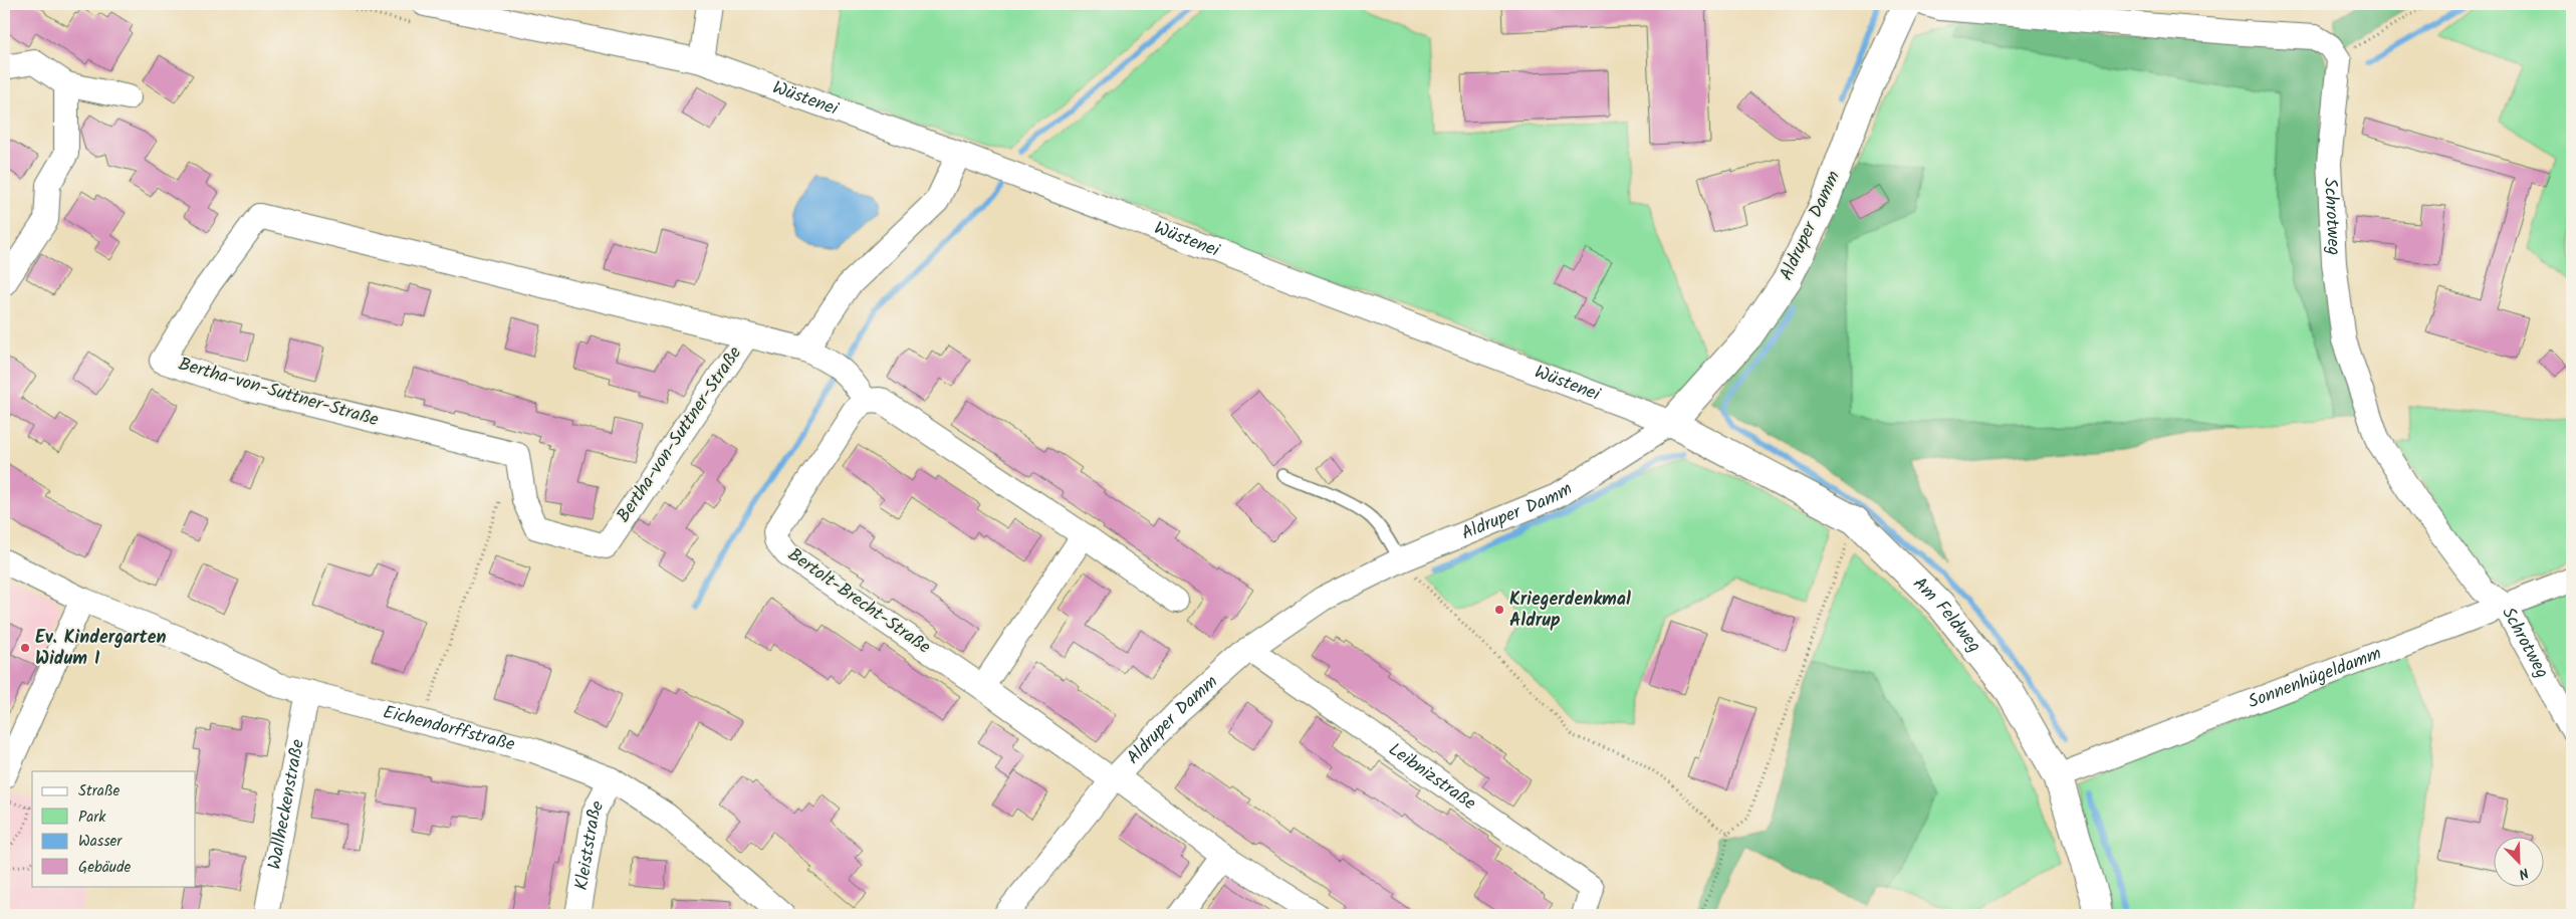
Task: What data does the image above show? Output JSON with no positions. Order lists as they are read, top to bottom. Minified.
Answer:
{"streets":{"street":["Wüstenei","Schrotweg","Aldruper Damm","Bertha-von-Suttner-Straße","Bertolt-Brecht-Straße","Am Feldweg","Sonnenhügeldamm","Eichendorffstraße","Leibnizstraße","Wallheckenstraße","Kleiststraße"]},"crossings":[["Wüstenei","Aldruper Damm"],["Wüstenei","Am Feldweg"],["Schrotweg","Sonnenhügeldamm"],["Aldruper Damm","Bertolt-Brecht-Straße"],["Aldruper Damm","Am Feldweg"],["Aldruper Damm","Leibnizstraße"],["Bertha-von-Suttner-Straße","Bertolt-Brecht-Straße"],["Am Feldweg","Sonnenhügeldamm"],["Eichendorffstraße","Wallheckenstraße"],["Eichendorffstraße","Kleiststraße"]],"places":["Kriegerdenkmal Aldrup","Ev. Kindergarten Widum I"],"legend":["Straße","Park","Wasser","Gebäude"],"north":"bottom right"}
